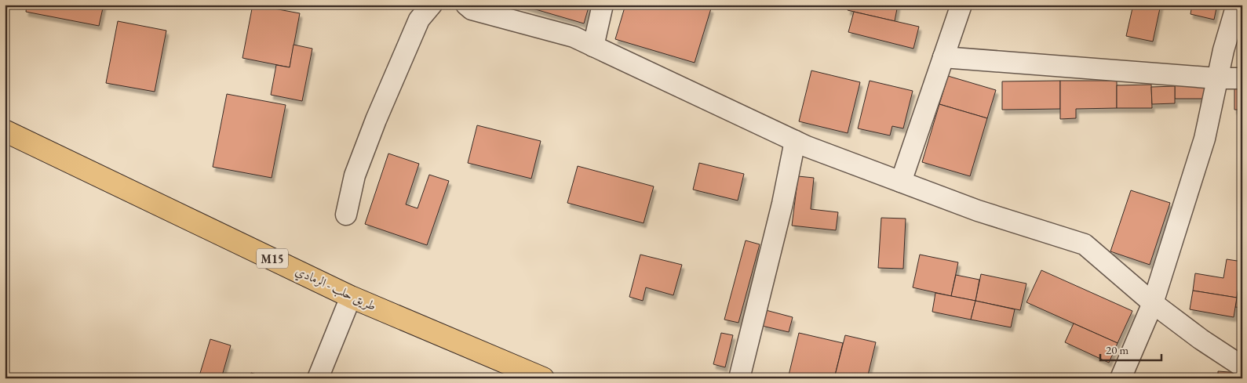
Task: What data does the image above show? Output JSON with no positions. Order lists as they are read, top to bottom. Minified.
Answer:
{"streets":{"highway":["M15","طريق حلب - الرمادي"]},"scale_bar":"20 m"}
